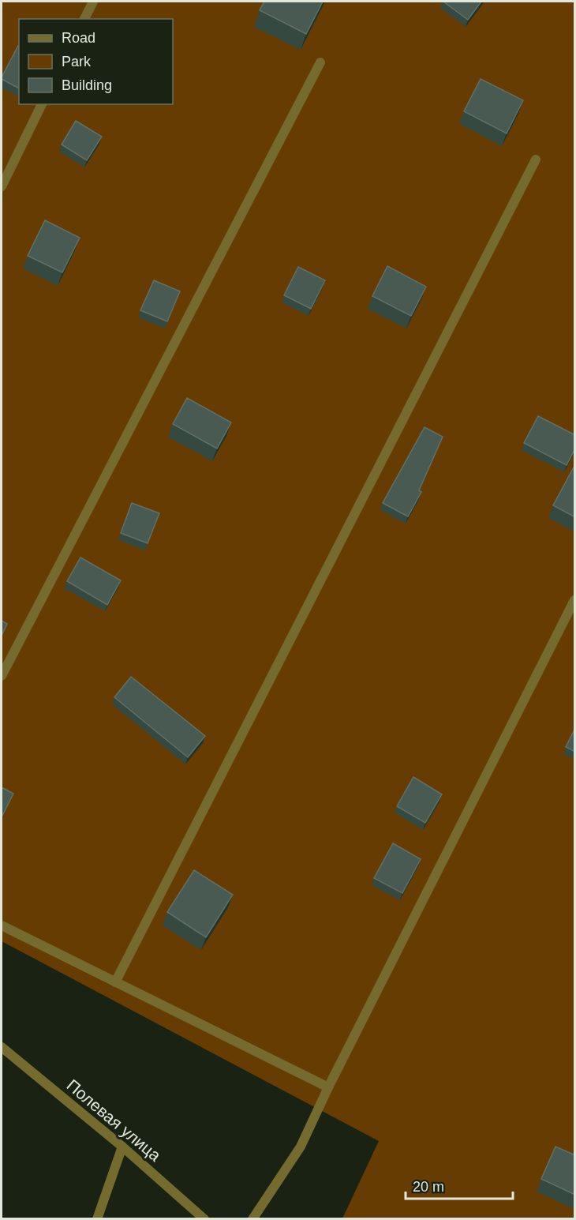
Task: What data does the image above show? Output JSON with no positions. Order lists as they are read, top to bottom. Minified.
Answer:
{"streets":{"street":["Полевая улица"]},"legend":["Road","Park","Building"],"scale_bar":"20 m"}
